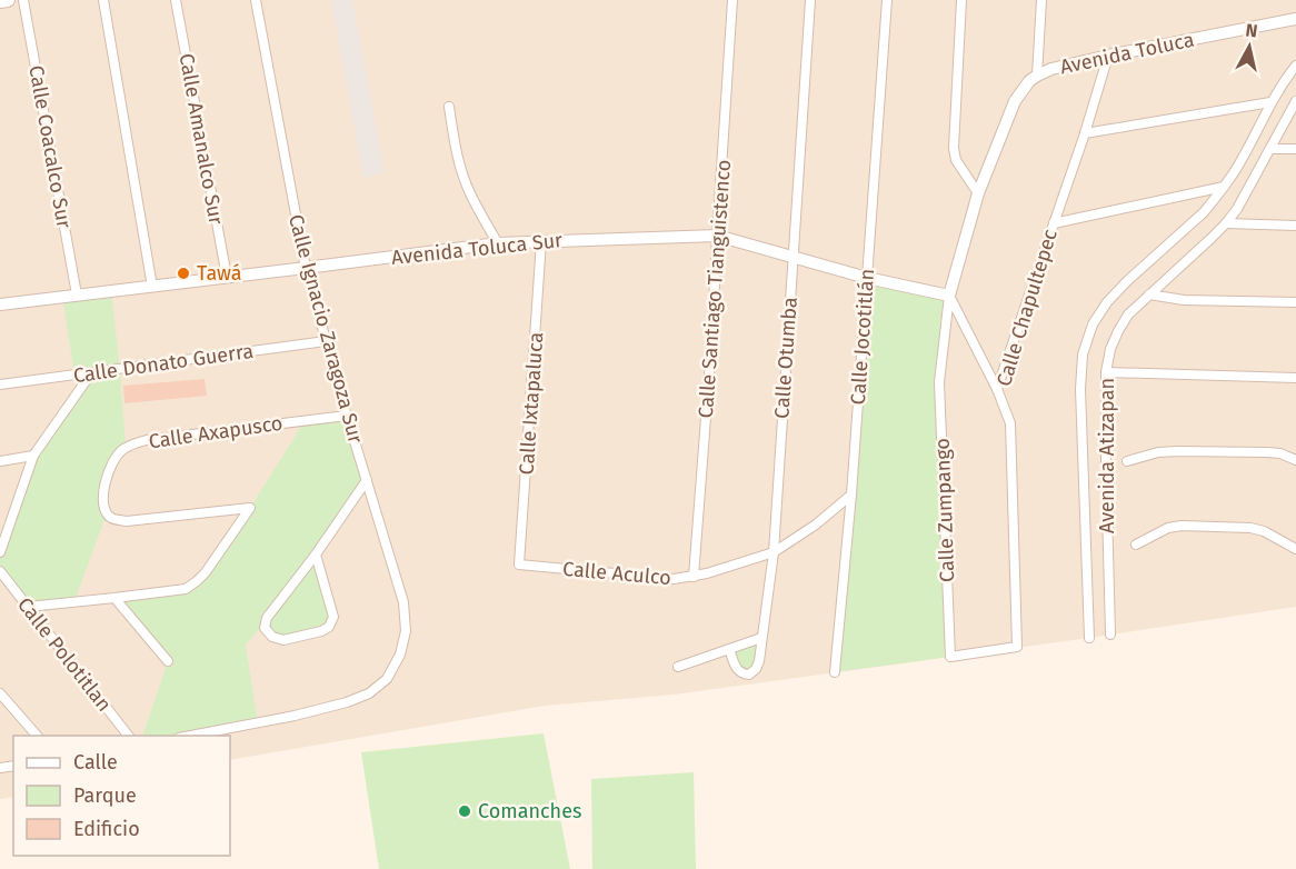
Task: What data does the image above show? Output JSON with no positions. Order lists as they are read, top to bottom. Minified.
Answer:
{"streets":{"street":["Avenida Toluca","Calle Amanalco Sur","Calle Coacalco Sur","Avenida Toluca Sur","Calle Santiago Tianguistenco","Calle Chapultepec","Calle Ignacio Zaragoza Sur","Calle Jocotitlán","Calle Otumba","Calle Donato Guerra","Calle Ixtapaluca","Calle Axapusco","Avenida Atizapan","Calle Zumpango","Calle Aculco","Calle Polotitlan"]},"crossings":[["Avenida Toluca","Avenida Toluca Sur"],["Avenida Toluca","Calle Chapultepec"],["Avenida Toluca","Calle Zumpango"],["Calle Amanalco Sur","Avenida Toluca Sur"],["Calle Coacalco Sur","Avenida Toluca Sur"],["Avenida Toluca Sur","Calle Santiago Tianguistenco"],["Avenida Toluca Sur","Calle Ignacio Zaragoza Sur"],["Avenida Toluca Sur","Calle Jocotitlán"],["Avenida Toluca Sur","Calle Otumba"],["Avenida Toluca Sur","Calle Ixtapaluca"],["Avenida Toluca Sur","Calle Zumpango"],["Calle Santiago Tianguistenco","Calle Aculco"],["Calle Chapultepec","Calle Zumpango"],["Calle Ignacio Zaragoza Sur","Calle Donato Guerra"],["Calle Ignacio Zaragoza Sur","Calle Axapusco"],["Calle Jocotitlán","Calle Aculco"],["Calle Otumba","Calle Aculco"],["Calle Ixtapaluca","Calle Aculco"],["Calle Axapusco","Calle Polotitlan"]],"places":["Tawá","Comanches"],"legend":["Calle","Parque","Edificio"],"north":"top"}
